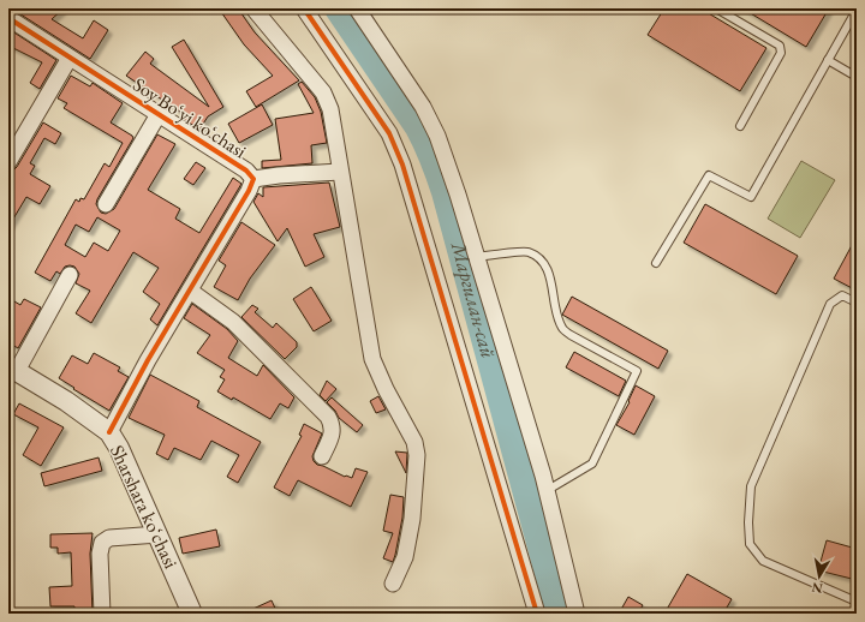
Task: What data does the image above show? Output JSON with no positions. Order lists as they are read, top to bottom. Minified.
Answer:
{"streets":{"street":["Soy Boʻyi koʻchasi","Sharshara koʻchasi"]},"crossings":[["Soy Boʻyi koʻchasi","Sharshara koʻchasi"]],"water":["Маргилан-сай"],"north":"bottom"}
